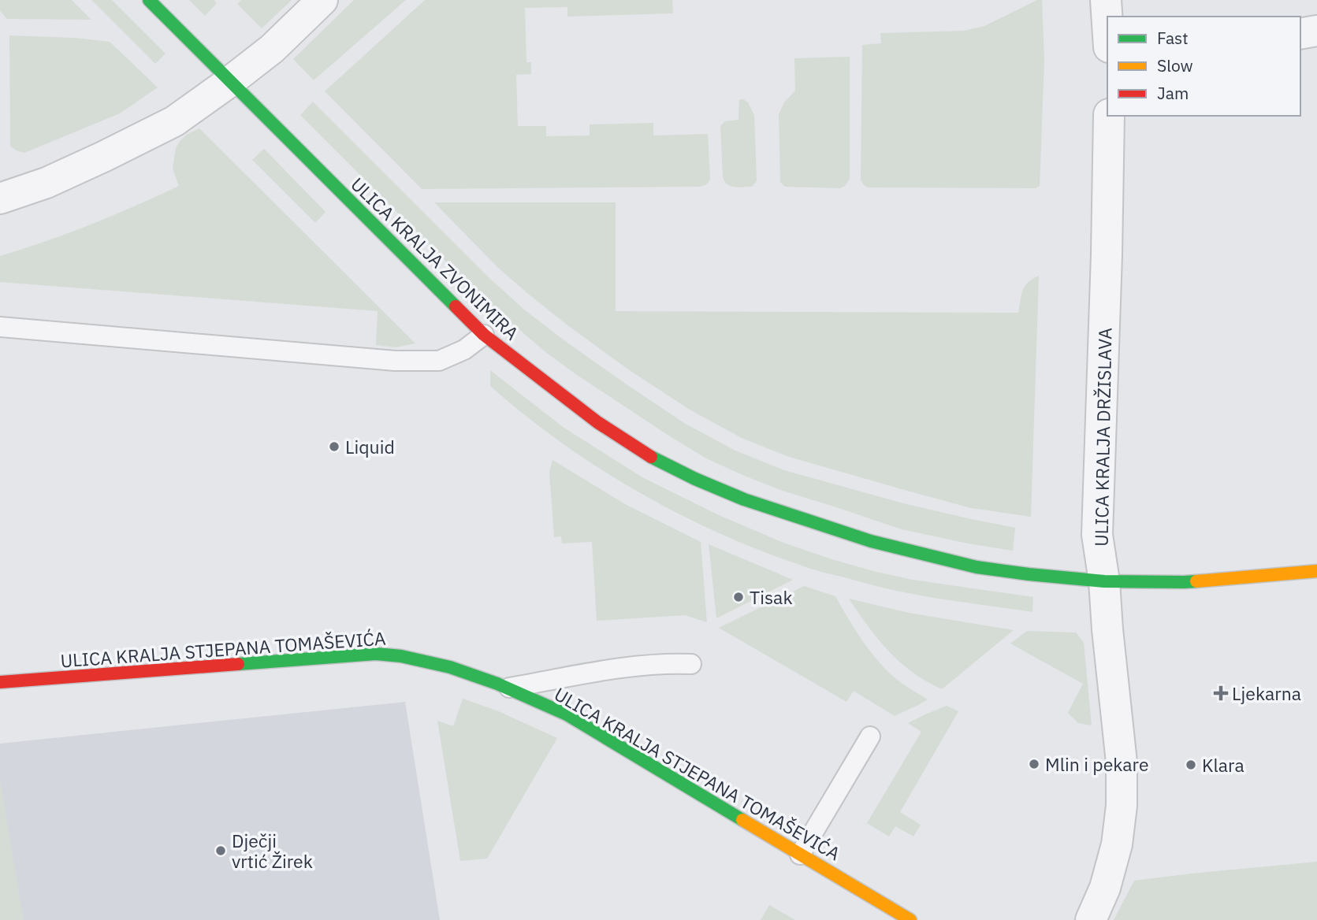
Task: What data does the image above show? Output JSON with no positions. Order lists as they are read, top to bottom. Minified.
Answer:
{"streets":{"main road":["ULICA KRALJA ZVONIMIRA","ULICA KRALJA STJEPANA TOMAŠEVIĆA"],"street":["ULICA KRALJA DRŽISLAVA"]},"crossings":[["ULICA KRALJA ZVONIMIRA","ULICA KRALJA DRŽISLAVA"]],"places":{"other":["Liquid","Tisak","Mlin i pekare","Klara","Dječji vrtić Žirek"],"health":["Ljekarna"]},"legend":["Fast","Slow","Jam"]}
